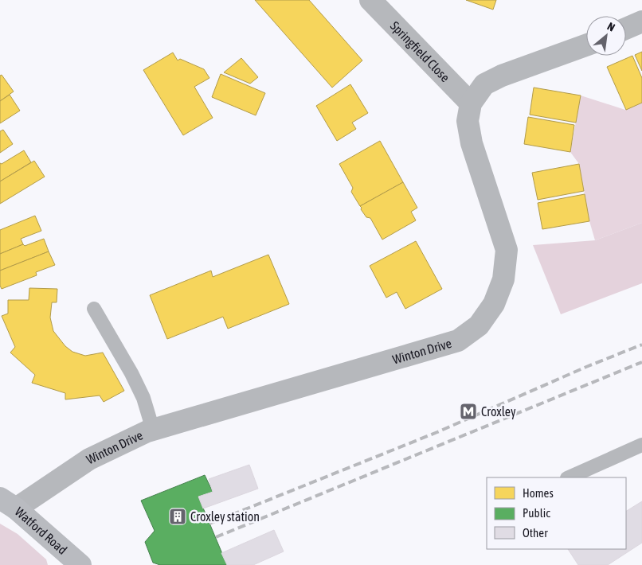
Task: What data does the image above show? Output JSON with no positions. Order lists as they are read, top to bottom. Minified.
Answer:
{"streets":{"main road":["Watford Road"],"street":["Springfield Close","Winton Drive"]},"crossings":[["Springfield Close","Winton Drive"],["Winton Drive","Watford Road"]],"places":{"metro station":["Croxley"],"building":["Croxley station"]},"legend":["Homes","Public","Other"],"north":"top right"}
